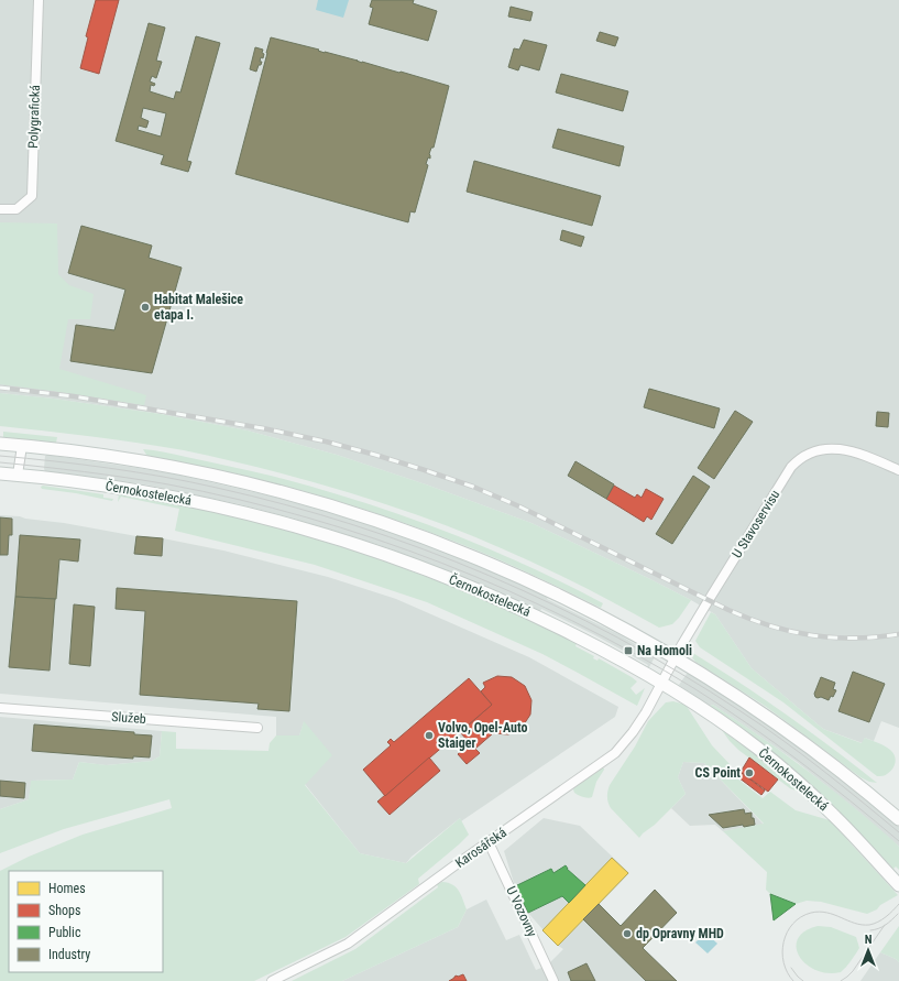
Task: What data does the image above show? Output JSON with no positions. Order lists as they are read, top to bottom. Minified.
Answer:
{"streets":{"main road":["Černokostelecká"],"street":["Polygrafická","U Stavoservisu","Služeb","Karosářská","U Vozovny"]},"crossings":[["Černokostelecká","U Stavoservisu"],["Černokostelecká","Karosářská"],["U Stavoservisu","Karosářská"],["Karosářská","U Vozovny"]],"places":{"other":["Habitat Malešice etapa I.","Volvo, Opel-Auto Staiger","CS Point","dp Opravny MHD"],"transit":["Na Homoli"]},"legend":["Homes","Shops","Public","Industry"],"north":"top"}
